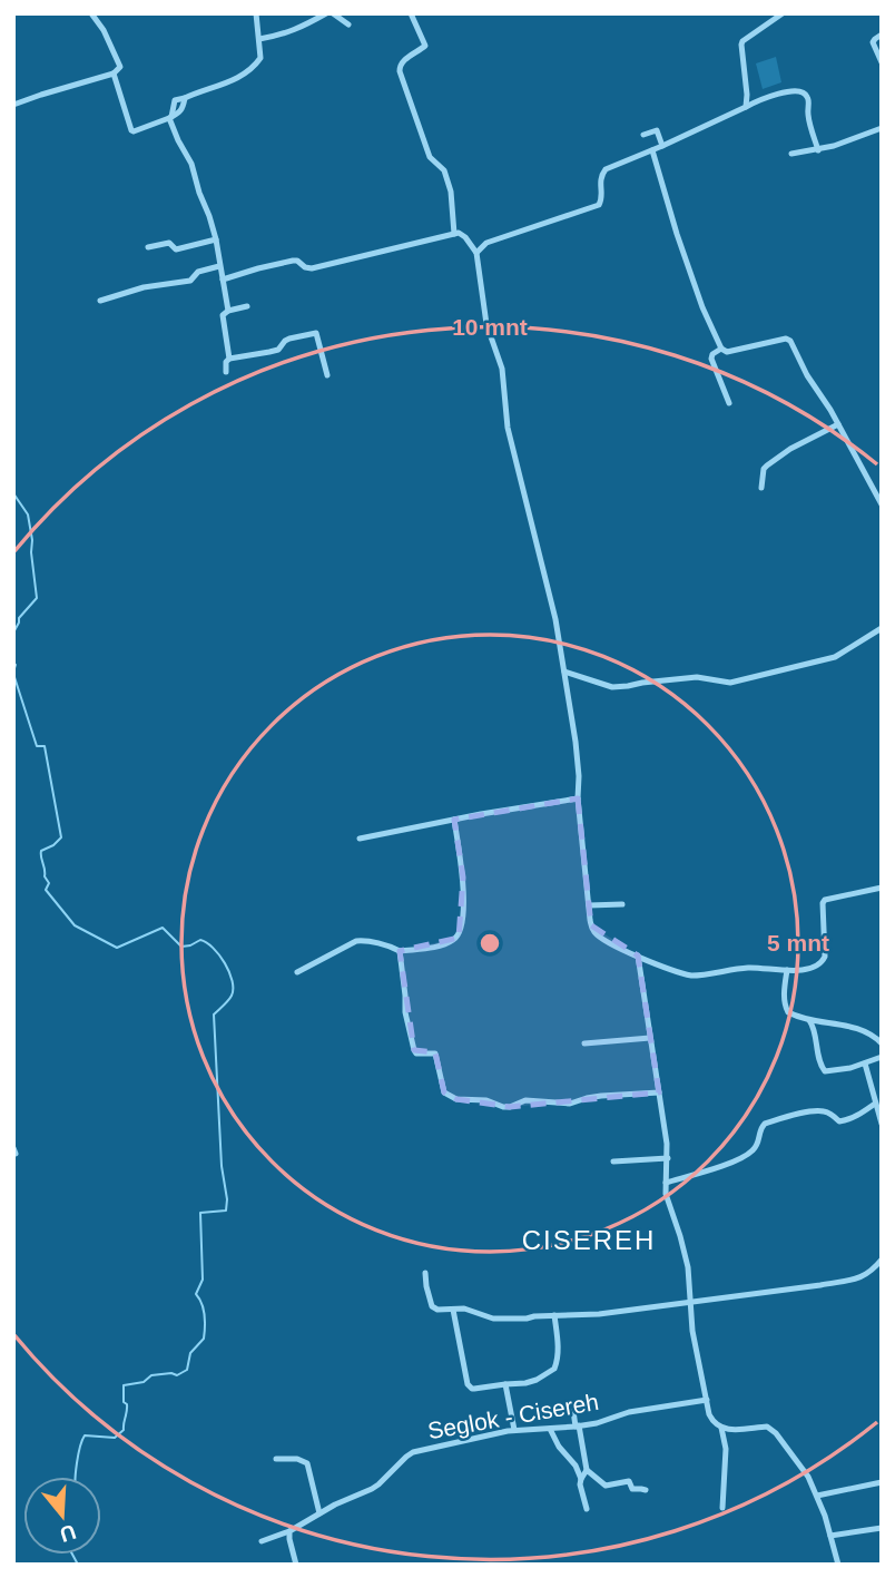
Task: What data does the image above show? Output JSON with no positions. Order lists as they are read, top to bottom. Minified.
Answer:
{"streets":{"street":["Seglok - Cisereh"]},"districts":["CISEREH"],"north":"bottom","rings":["10 mnt","5 mnt"]}
